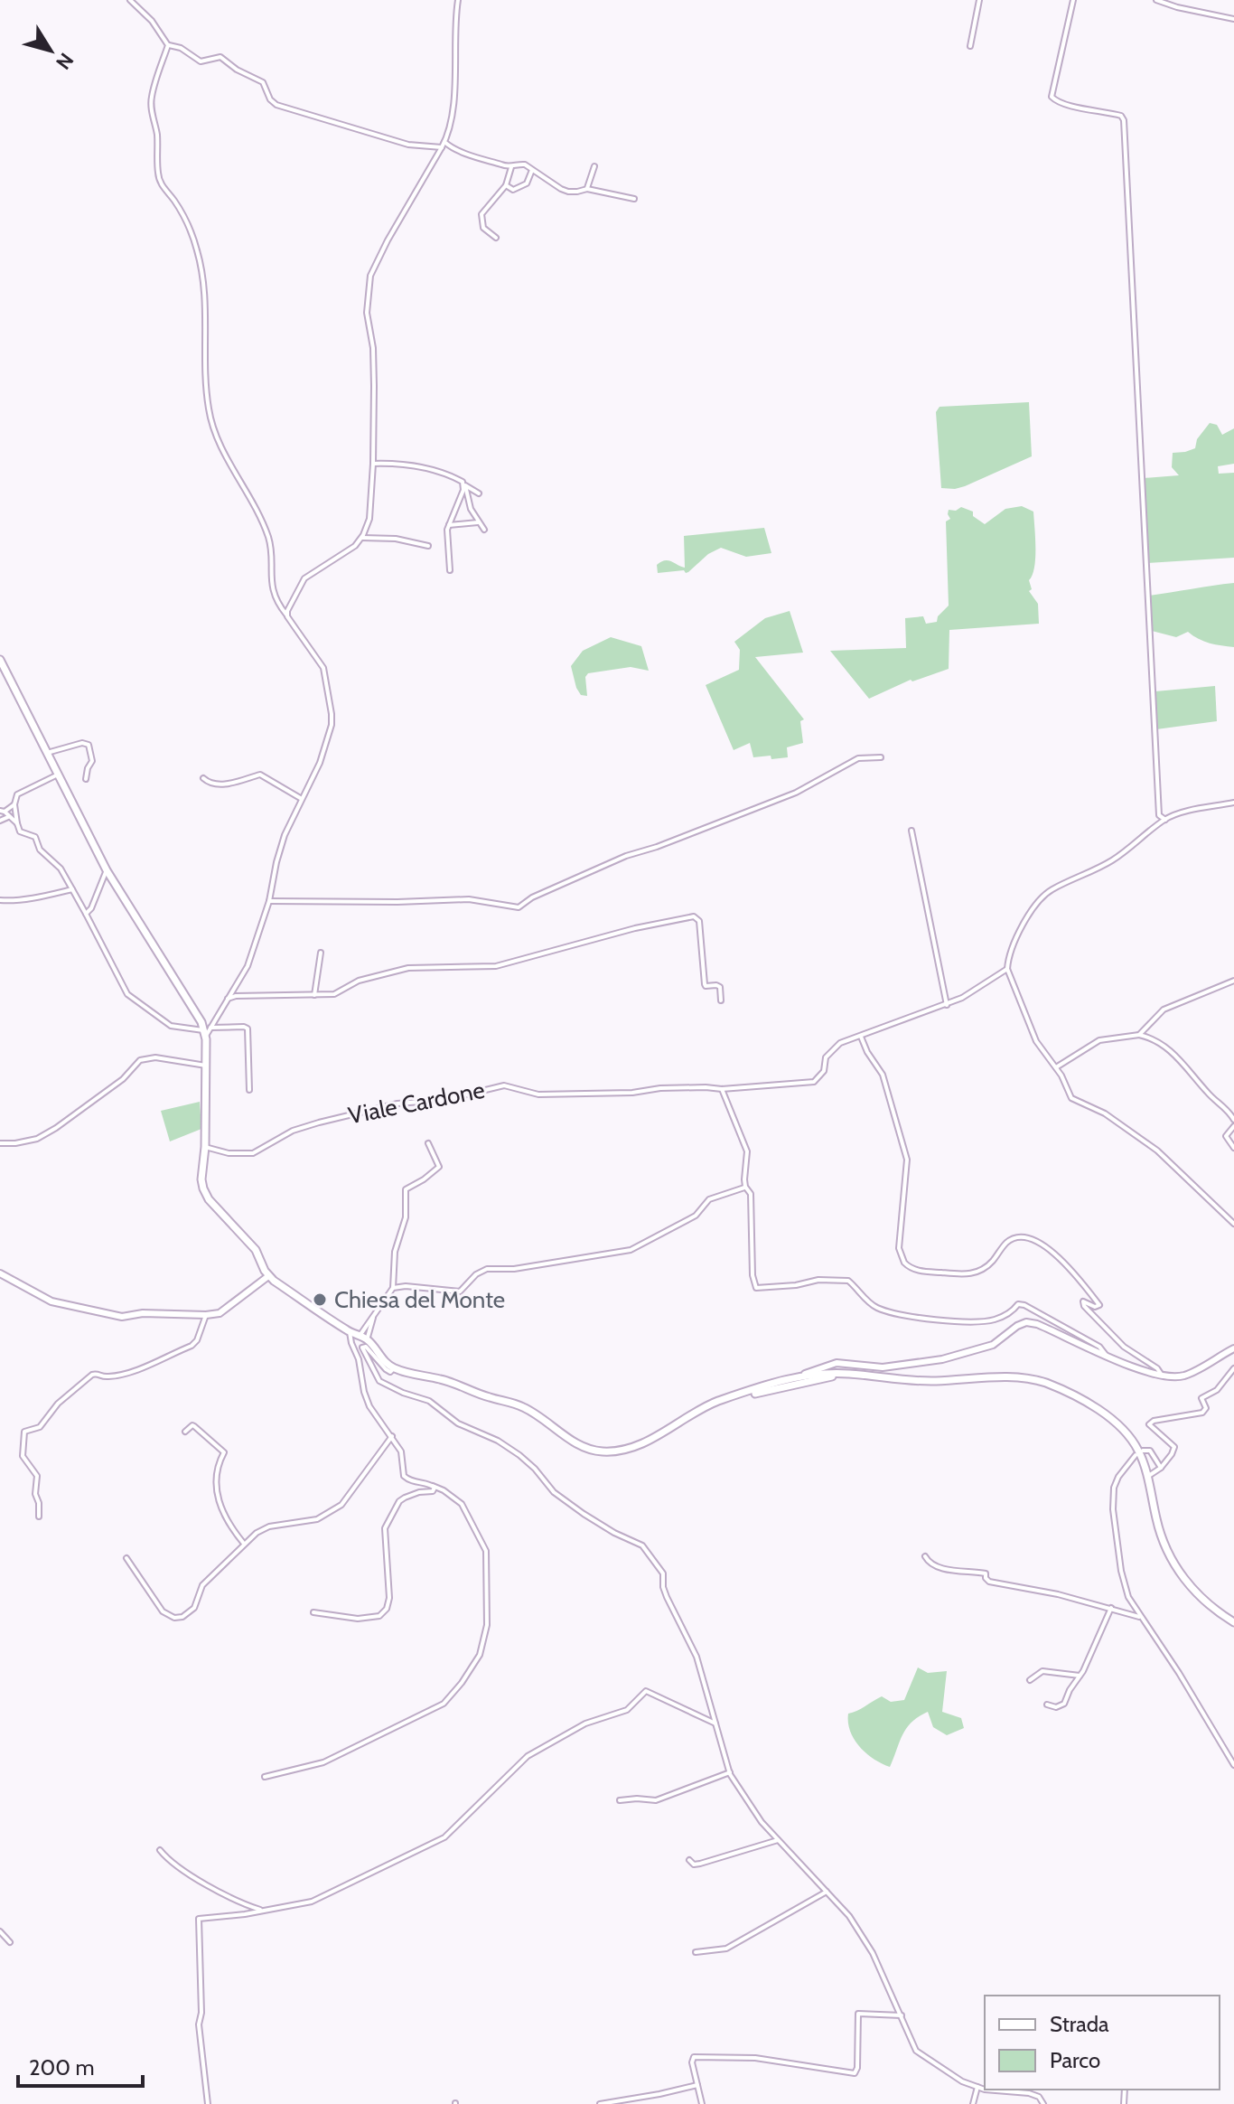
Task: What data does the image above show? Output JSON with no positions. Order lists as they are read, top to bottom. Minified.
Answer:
{"streets":{"street":["Viale Cardone"]},"places":["Chiesa del Monte"],"legend":["Strada","Parco"],"scale_bar":"200 m","north":"bottom right"}
